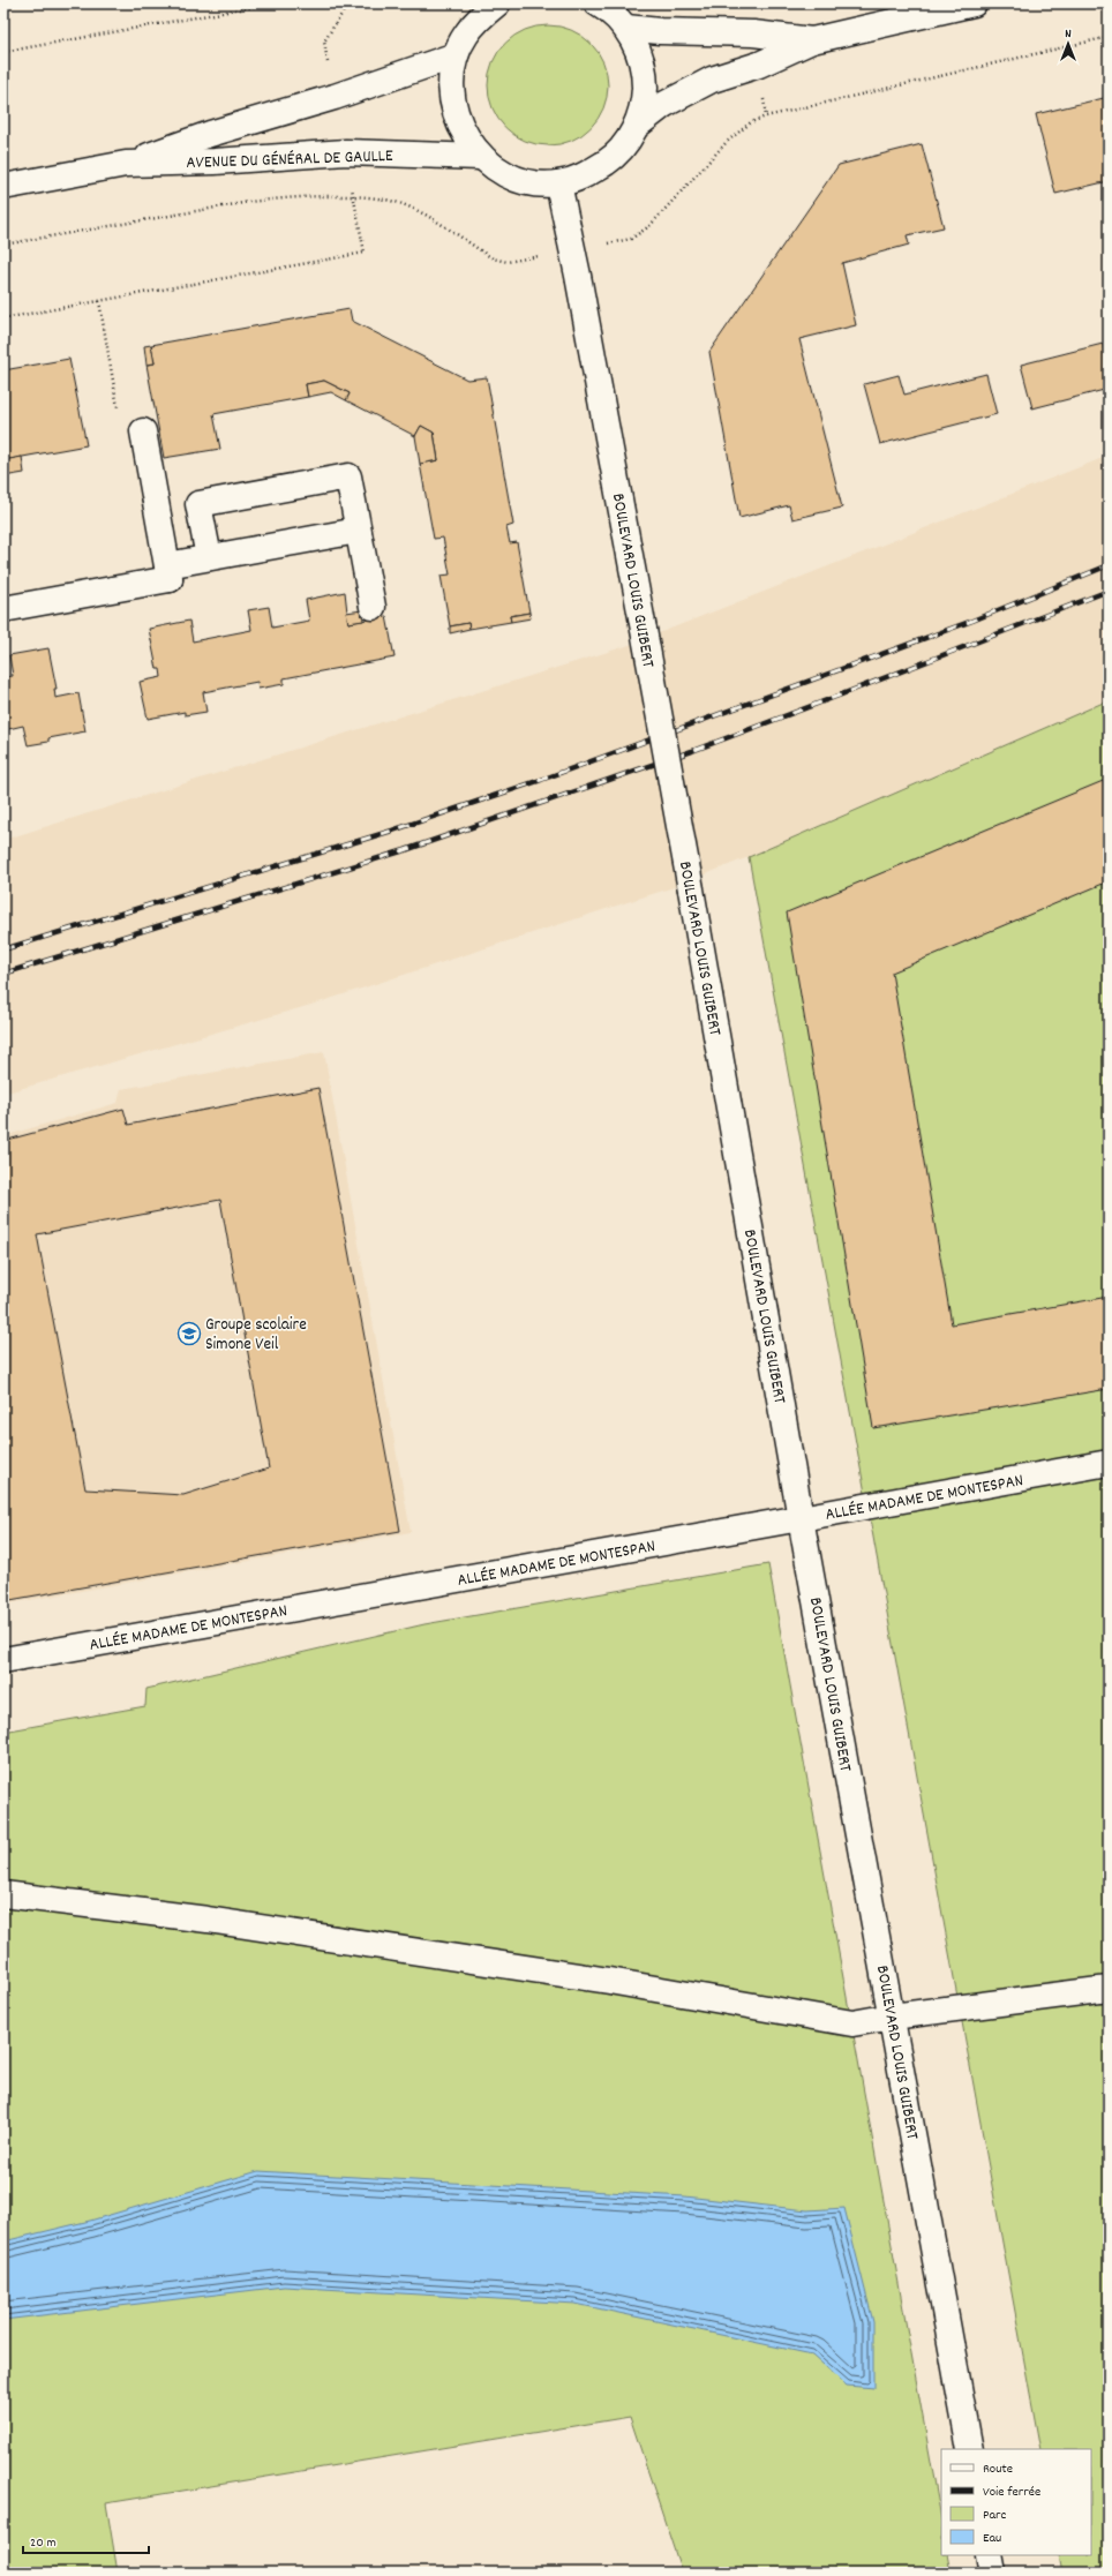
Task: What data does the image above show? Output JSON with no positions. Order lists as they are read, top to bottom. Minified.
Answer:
{"streets":{"street":["AVENUE DU GÉNÉRAL DE GAULLE","BOULEVARD LOUIS GUIBERT","ALLÉE MADAME DE MONTESPAN"]},"crossings":[["BOULEVARD LOUIS GUIBERT","ALLÉE MADAME DE MONTESPAN"]],"places":{"school or university":["Groupe scolaire Simone Veil"]},"legend":["Route","Voie ferrée","Parc","Eau"],"scale_bar":"20 m","north":"top"}
